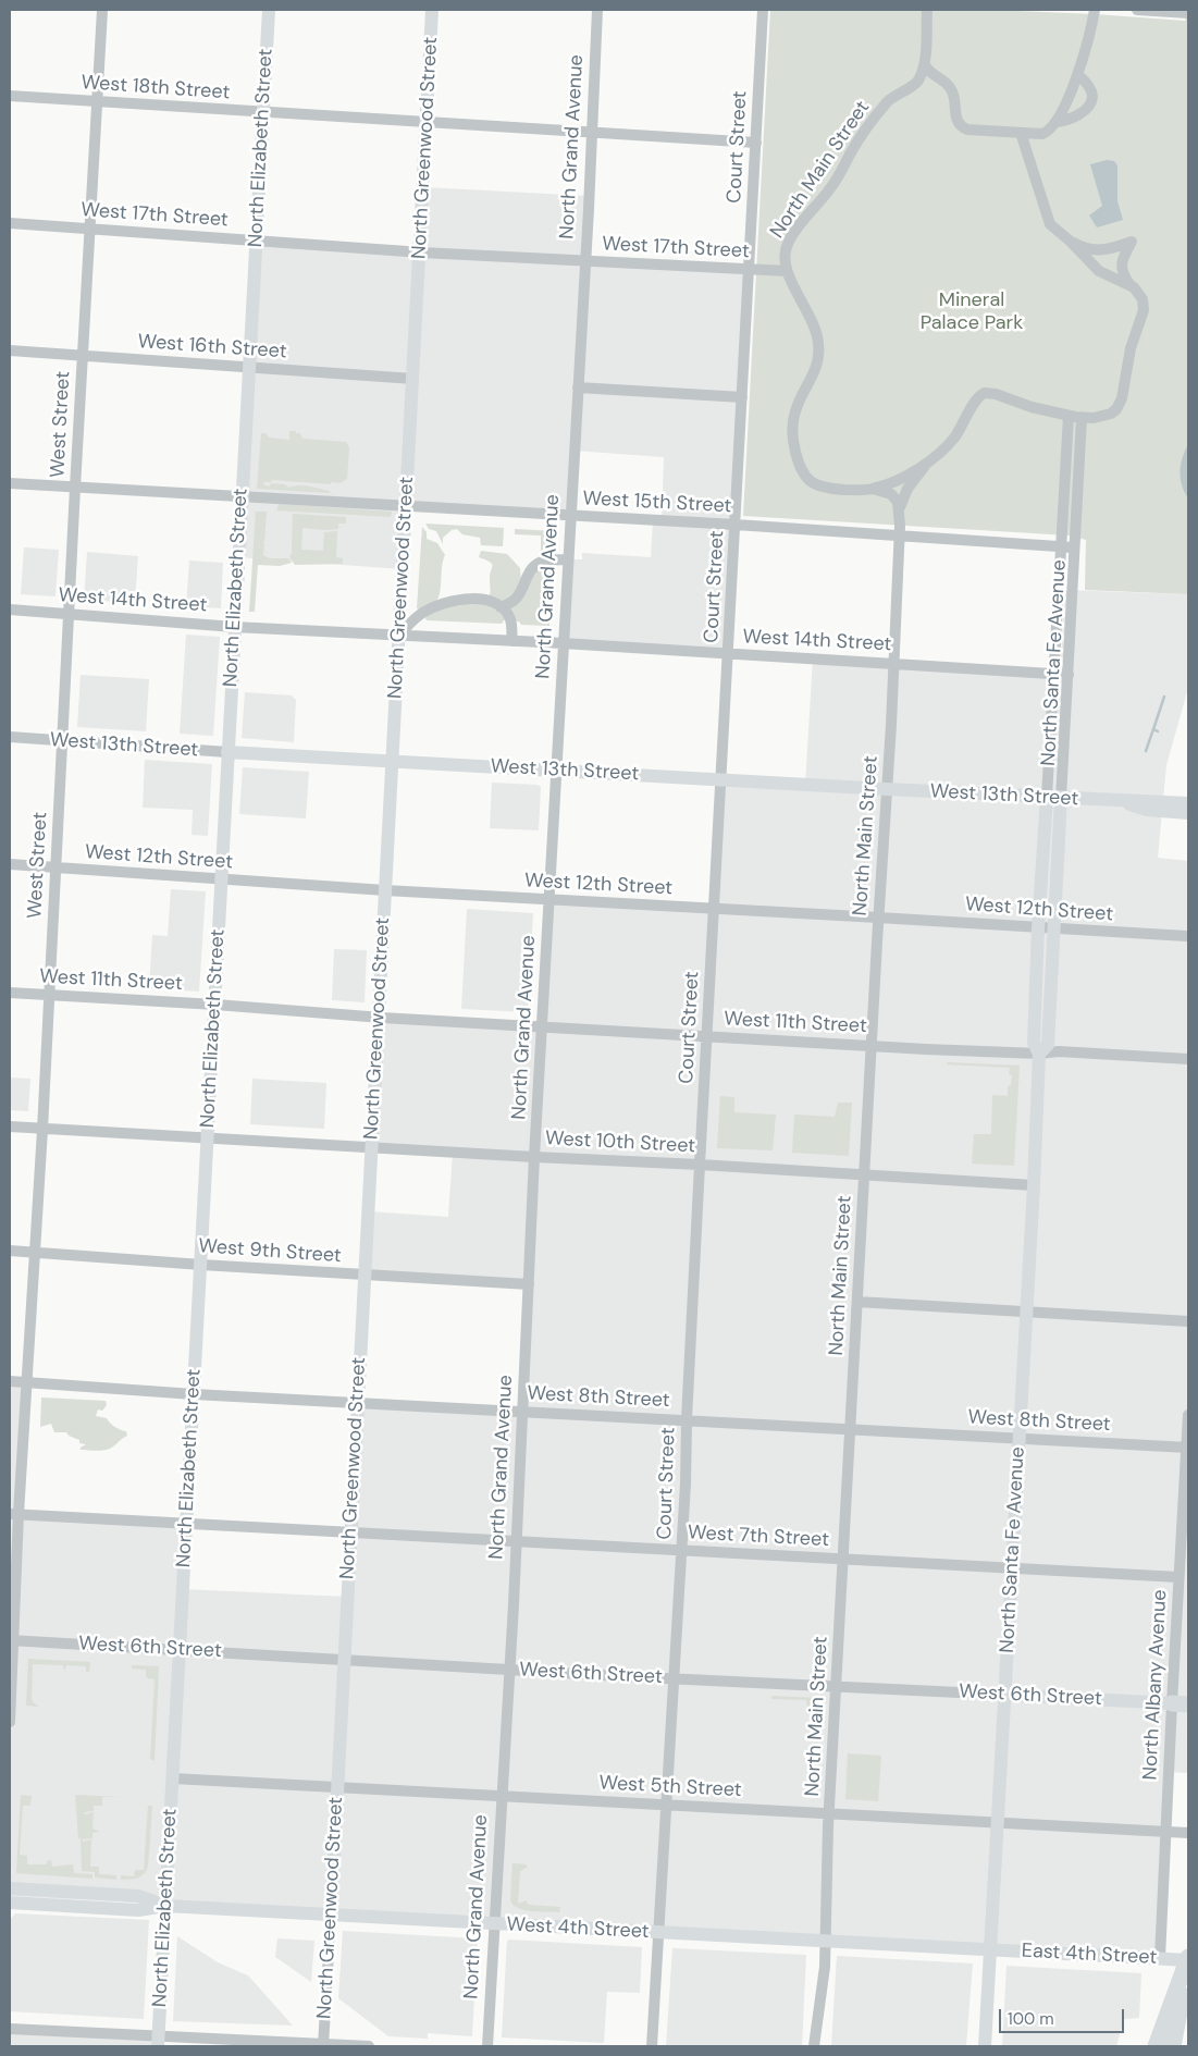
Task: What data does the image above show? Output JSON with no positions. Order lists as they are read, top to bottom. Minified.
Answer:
{"streets":{"main road":["North Elizabeth Street","North Greenwood Street","North Santa Fe Avenue","West 13th Street","West 6th Street","West 4th Street","East 4th Street"],"street":["West 18th Street","North Grand Avenue","Court Street","North Main Street","West 17th Street","West 16th Street","West Street","West 15th Street","West 14th Street","West 12th Street","West 11th Street","West 10th Street","West 9th Street","West 8th Street","West 7th Street","North Albany Avenue","West 5th Street"]},"crossings":[["West 18th Street","North Grand Avenue"],["West 18th Street","Court Street"],["West 18th Street","North Elizabeth Street"],["West 18th Street","North Greenwood Street"],["West 18th Street","West Street"],["North Grand Avenue","West 17th Street"],["North Grand Avenue","West 15th Street"],["North Grand Avenue","West 14th Street"],["North Grand Avenue","West 13th Street"],["North Grand Avenue","West 12th Street"],["North Grand Avenue","West 11th Street"],["North Grand Avenue","West 10th Street"],["North Grand Avenue","West 9th Street"],["North Grand Avenue","West 8th Street"],["North Grand Avenue","West 7th Street"],["North Grand Avenue","West 6th Street"],["North Grand Avenue","West 5th Street"],["North Grand Avenue","West 4th Street"],["Court Street","West 17th Street"],["Court Street","West 15th Street"],["Court Street","West 14th Street"],["Court Street","West 13th Street"],["Court Street","West 12th Street"],["Court Street","West 11th Street"],["Court Street","West 10th Street"],["Court Street","West 8th Street"],["Court Street","West 7th Street"],["Court Street","West 6th Street"],["Court Street","West 5th Street"],["Court Street","West 4th Street"],["North Elizabeth Street","West 17th Street"],["North Elizabeth Street","West 16th Street"],["North Elizabeth Street","West 15th Street"],["North Elizabeth Street","West 14th Street"],["North Elizabeth Street","West 13th Street"],["North Elizabeth Street","West 12th Street"],["North Elizabeth Street","West 11th Street"],["North Elizabeth Street","West 10th Street"],["North Elizabeth Street","West 9th Street"],["North Elizabeth Street","West 8th Street"],["North Elizabeth Street","West 7th Street"],["North Elizabeth Street","West 6th Street"],["North Elizabeth Street","West 5th Street"],["North Elizabeth Street","West 4th Street"],["North Greenwood Street","West 17th Street"],["North Greenwood Street","West 16th Street"],["North Greenwood Street","West 15th Street"],["North Greenwood Street","West 14th Street"],["North Greenwood Street","West 13th Street"],["North Greenwood Street","West 12th Street"],["North Greenwood Street","West 11th Street"],["North Greenwood Street","West 10th Street"],["North Greenwood Street","West 9th Street"],["North Greenwood Street","West 8th Street"],["North Greenwood Street","West 7th Street"],["North Greenwood Street","West 6th Street"],["North Greenwood Street","West 5th Street"],["North Greenwood Street","West 4th Street"],["North Main Street","West 17th Street"],["North Main Street","West 15th Street"],["North Main Street","West 14th Street"],["North Main Street","North Santa Fe Avenue"],["North Main Street","West 13th Street"],["North Main Street","West 12th Street"],["North Main Street","West 11th Street"],["North Main Street","West 10th Street"],["North Main Street","West 8th Street"],["North Main Street","West 7th Street"],["North Main Street","West 6th Street"],["North Main Street","West 5th Street"],["North Main Street","West 4th Street"],["West 17th Street","West Street"],["West 16th Street","West Street"],["West Street","West 15th Street"],["West Street","West 14th Street"],["West Street","West 13th Street"],["West Street","West 12th Street"],["West Street","West 11th Street"],["West Street","West 10th Street"],["West Street","West 9th Street"],["West Street","West 8th Street"],["West Street","West 7th Street"],["West Street","West 6th Street"],["West 15th Street","North Santa Fe Avenue"],["West 14th Street","North Santa Fe Avenue"],["North Santa Fe Avenue","West 13th Street"],["North Santa Fe Avenue","West 12th Street"],["North Santa Fe Avenue","West 11th Street"],["North Santa Fe Avenue","West 10th Street"],["North Santa Fe Avenue","West 8th Street"],["North Santa Fe Avenue","West 7th Street"],["North Santa Fe Avenue","West 6th Street"],["North Santa Fe Avenue","West 5th Street"],["North Santa Fe Avenue","West 4th Street"],["North Santa Fe Avenue","East 4th Street"],["West 8th Street","North Albany Avenue"],["West 7th Street","North Albany Avenue"],["West 6th Street","North Albany Avenue"],["North Albany Avenue","West 5th Street"],["North Albany Avenue","East 4th Street"],["West 4th Street","East 4th Street"]],"parks":["Mineral Palace Park"],"scale_bar":"100 m"}
